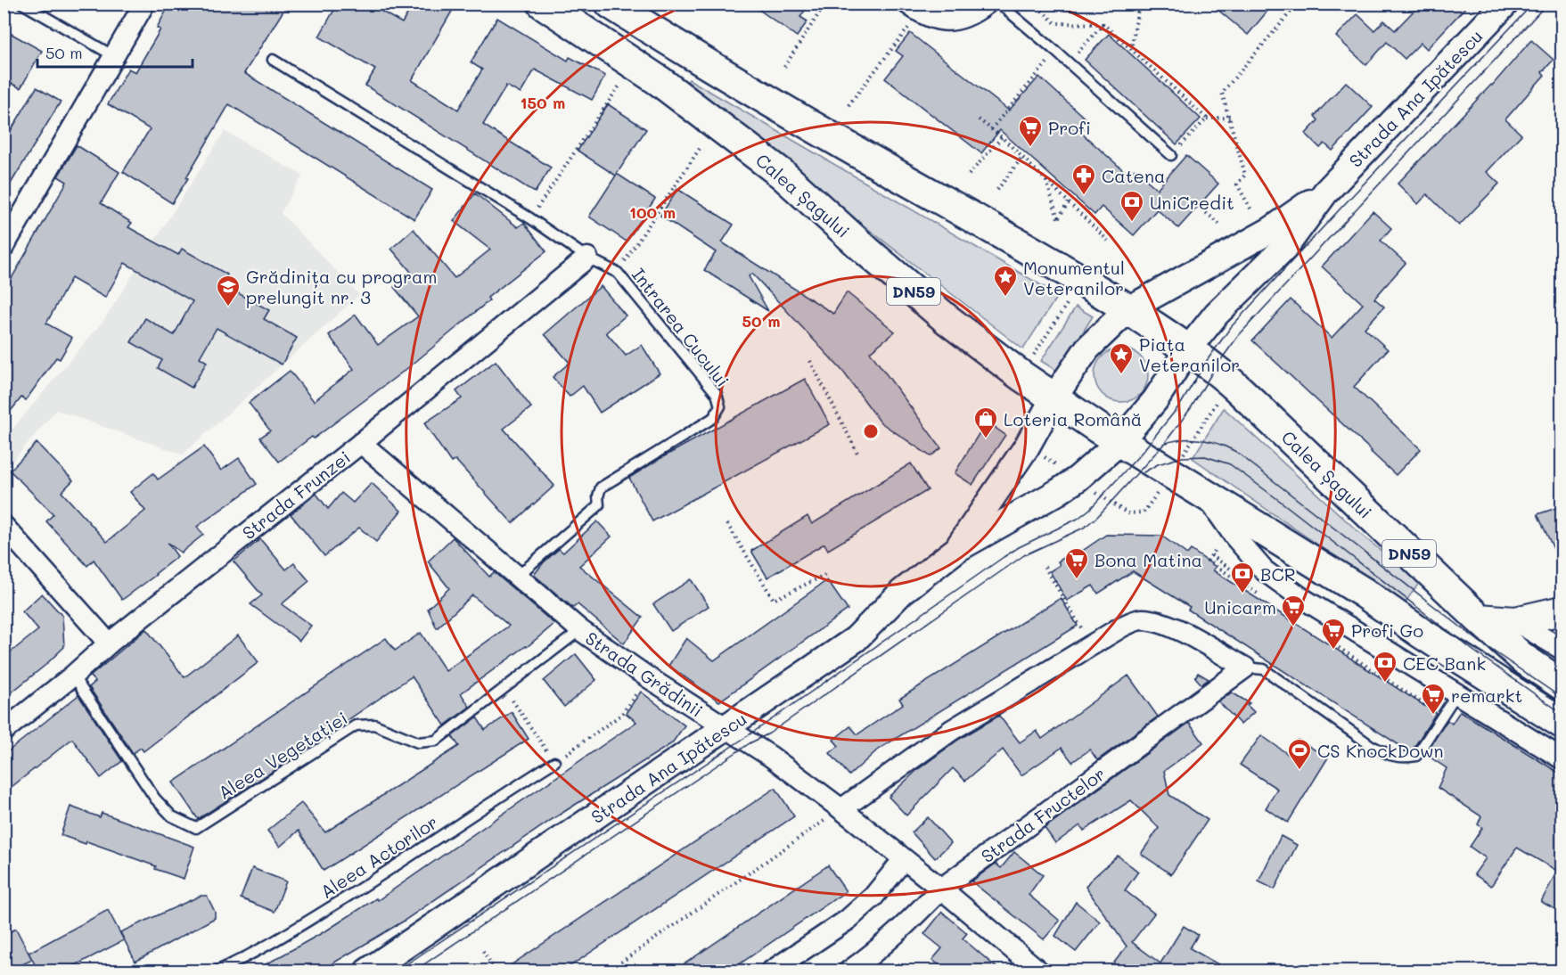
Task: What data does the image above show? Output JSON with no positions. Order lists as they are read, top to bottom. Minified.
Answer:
{"streets":{"main road":["Calea Șagului","DN59"],"street":["Strada Ana Ipătescu","Strada Frunzei","Strada Grădinii","Strada Fructelor"],"lane":["Intrarea Cucului","Aleea Vegetației","Aleea Actorilor"]},"crossings":[["Strada Ana Ipătescu","Calea Șagului"],["Strada Ana Ipătescu","DN59"],["Strada Ana Ipătescu","Strada Grădinii"],["Calea Șagului","DN59"],["Intrarea Cucului","Strada Frunzei"],["Intrarea Cucului","Strada Grădinii"],["Strada Frunzei","Strada Grădinii"],["Strada Frunzei","Aleea Vegetației"],["Strada Grădinii","Aleea Vegetației"],["Strada Grădinii","Strada Fructelor"]],"places":{"supermarket":["Profi","Bona Matina","Unicarm","Profi Go","remarkt"],"pharmacy":["Catena"],"bank":["UniCredit","BCR","CEC Bank"],"place":["Monumentul Veteranilor","Piața Veteranilor"],"school or university":["Grădinița cu program prelungit nr. 3"],"shop":["Loteria Română"],"sports":["CS KnockDown"]},"scale_bar":"50 m","rings":["150 m","100 m","50 m"]}
